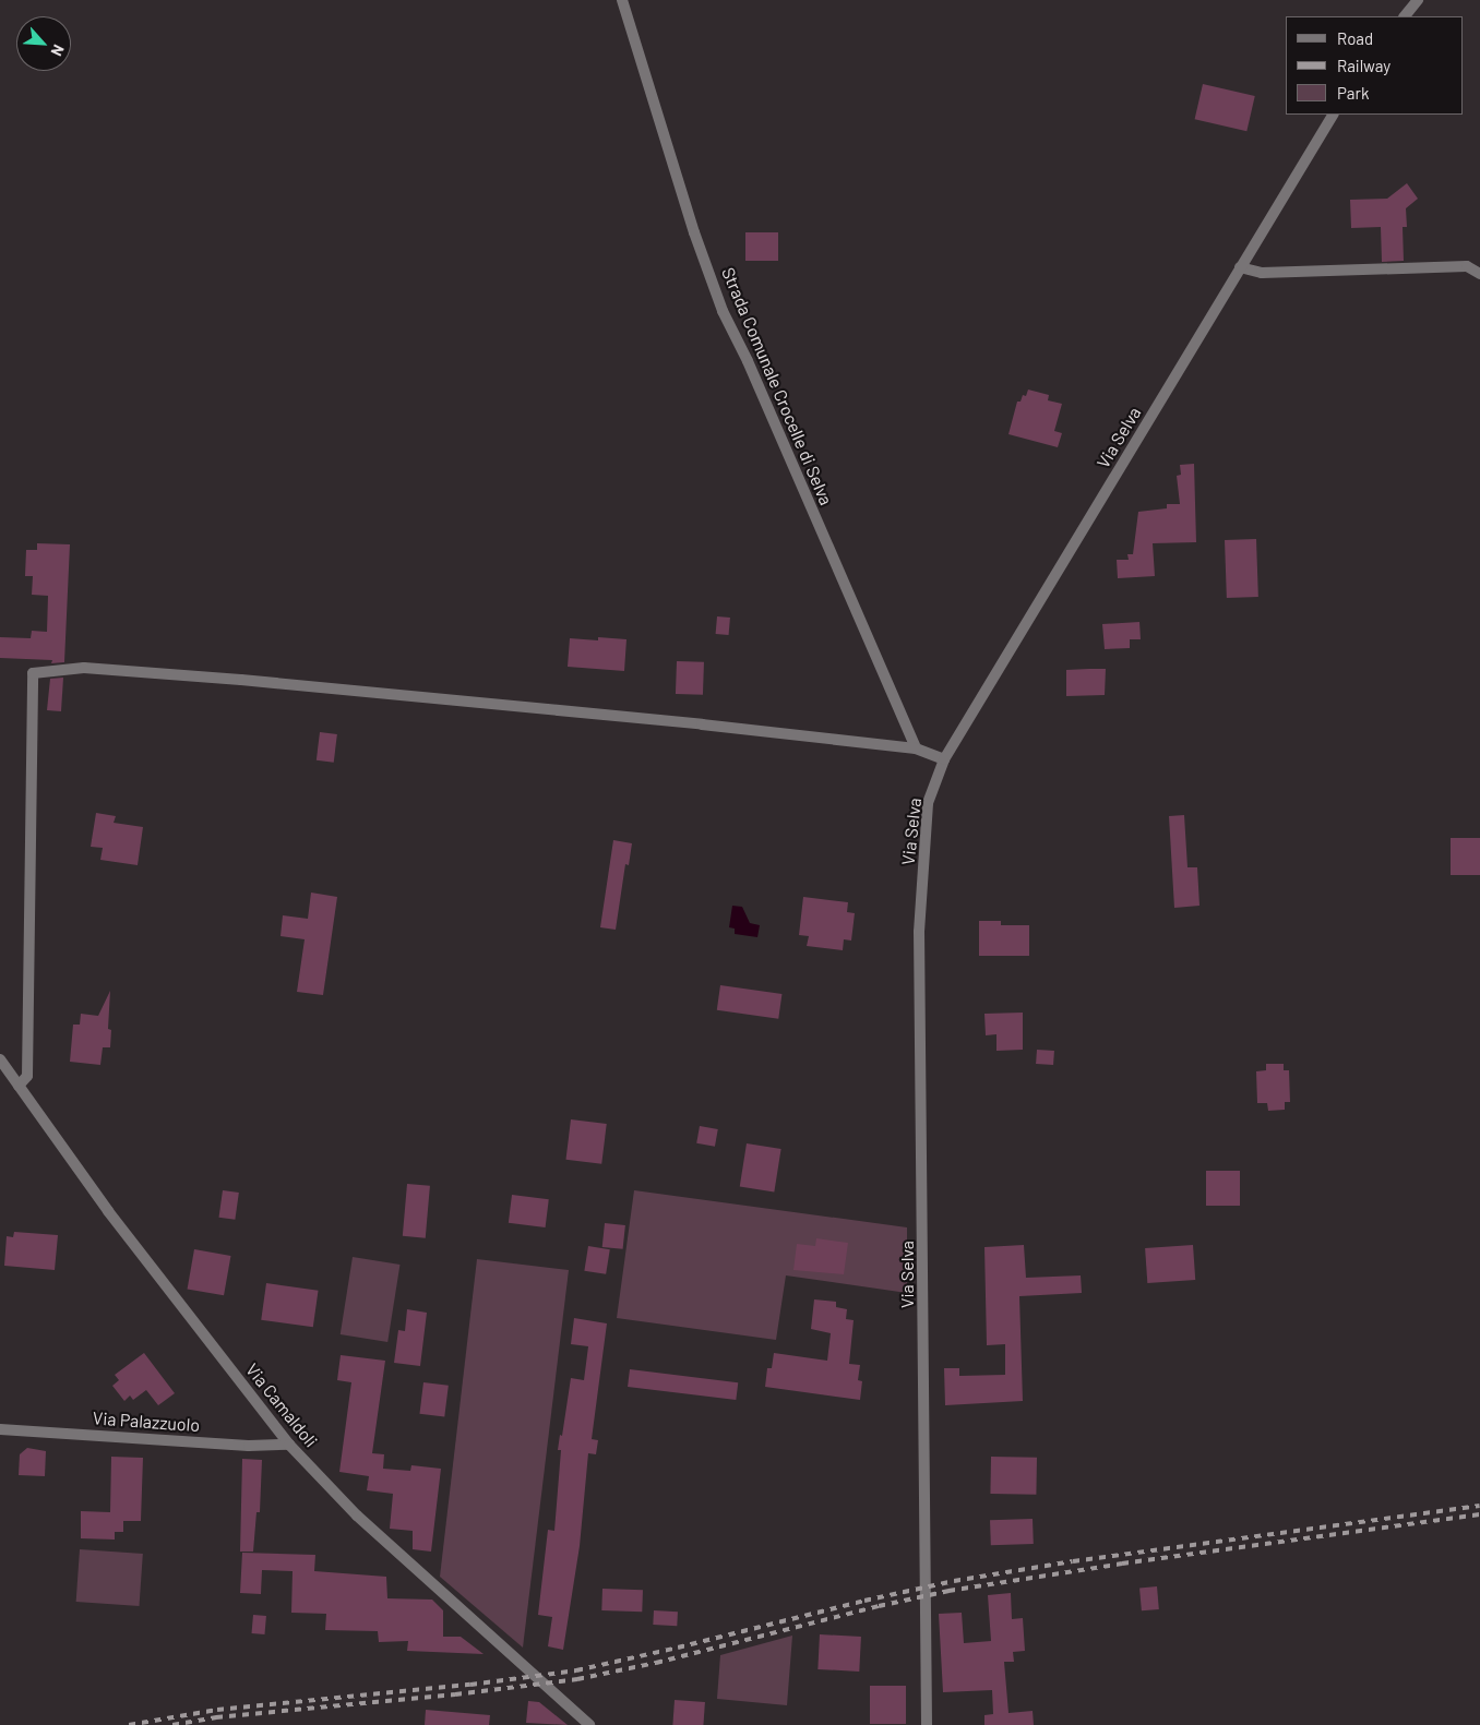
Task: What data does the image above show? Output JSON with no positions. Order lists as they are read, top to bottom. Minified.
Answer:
{"streets":{"street":["Strada Comunale Crocelle di Selva","Via Selva","Via Camaldoli","Via Palazzuolo"]},"crossings":[["Via Camaldoli","Via Palazzuolo"]],"legend":["Road","Railway","Park"],"north":"bottom right"}
